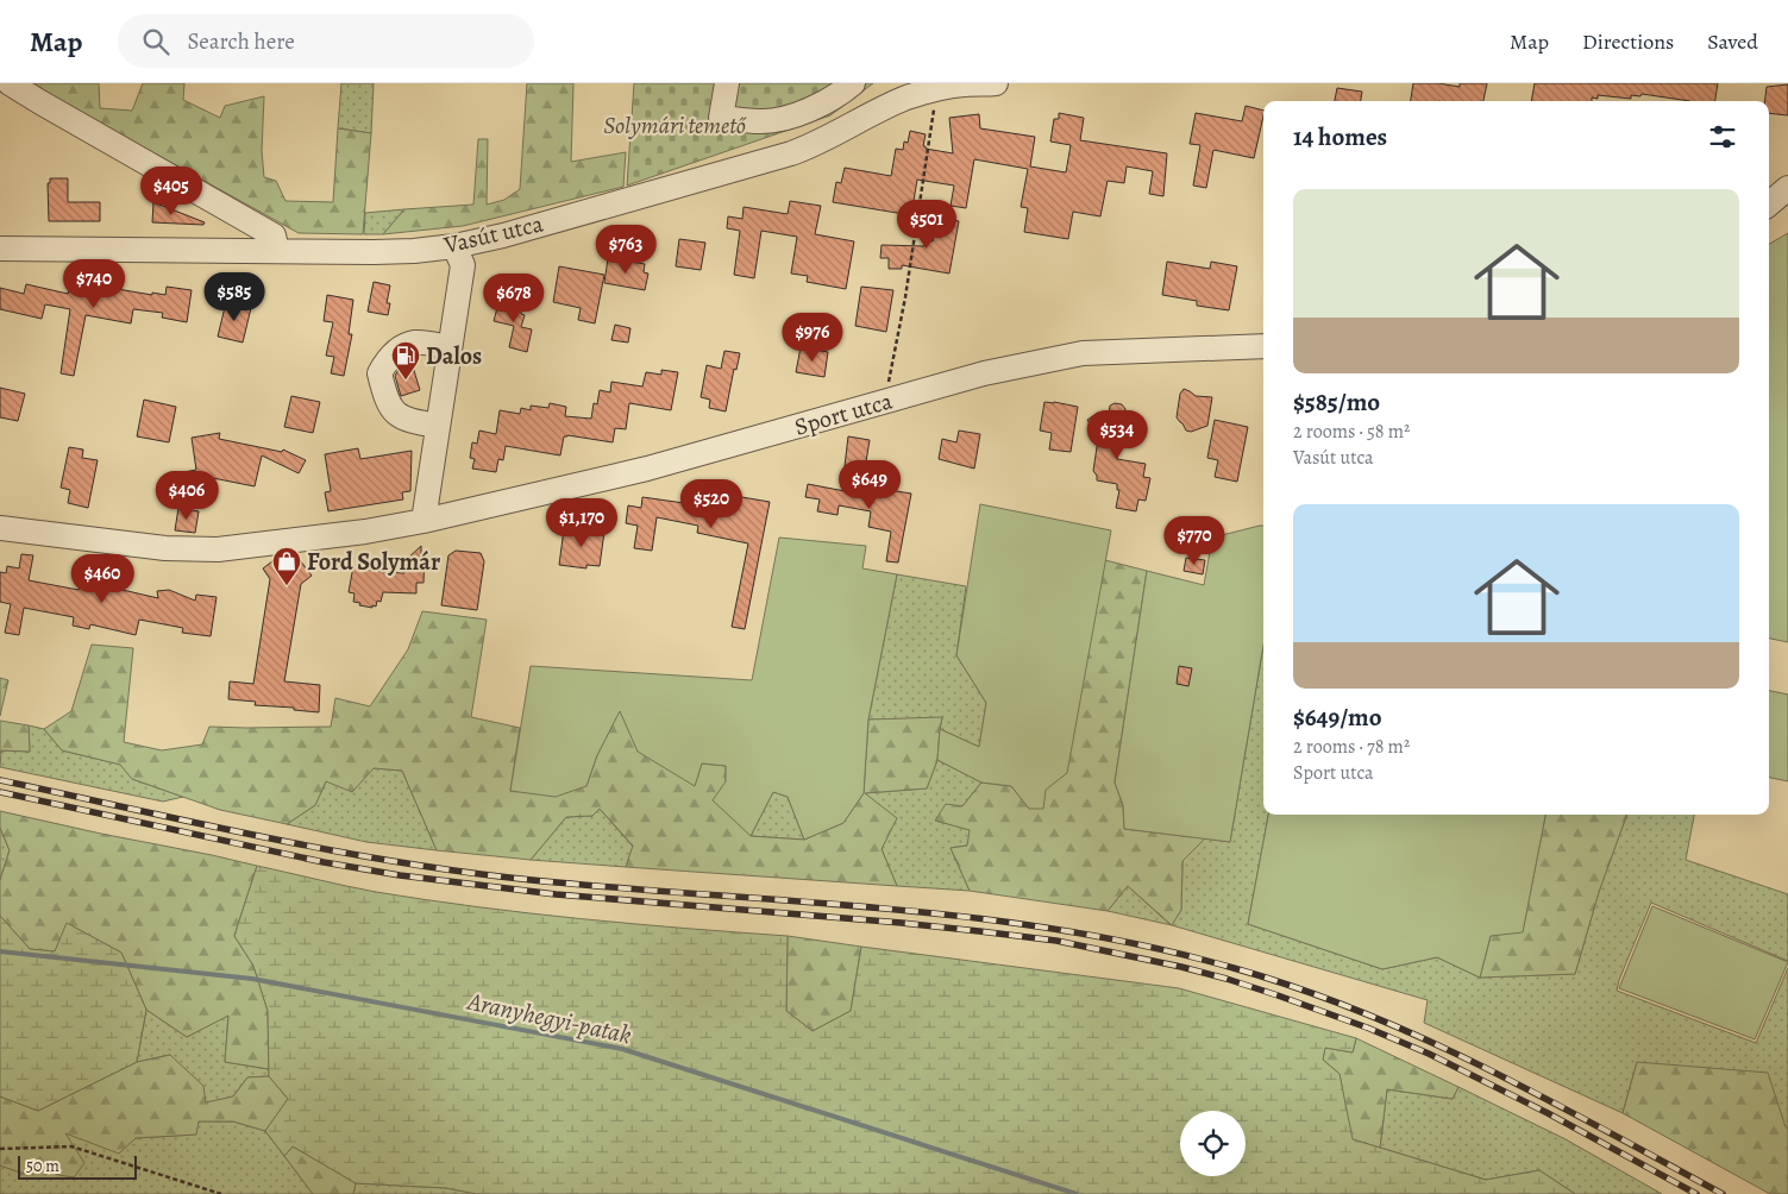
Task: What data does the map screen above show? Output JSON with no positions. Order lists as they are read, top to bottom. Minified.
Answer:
{"streets":{"street":["Vasút utca","Sport utca"]},"water":["Aranyhegyi-patak"],"parks":["Solymári temető"],"places":{"fuel station":["Dalos"],"shop":["Ford Solymár"]},"scale_bar":"50 m","page":{"header":"Map","search":"Search here","nav":["Map","Directions","Saved"],"heading":"14 homes","price":["$405","$501","$763","$740","$585","$678","$976","$534","$649","$406","$520","$1,170","$770","$460"],"list":[{"name":"$585/mo","note":"2 rooms · 58 m² · Vasút utca"},{"name":"$649/mo","note":"2 rooms · 78 m² · Sport utca"}],"scale":"50 m"}}
